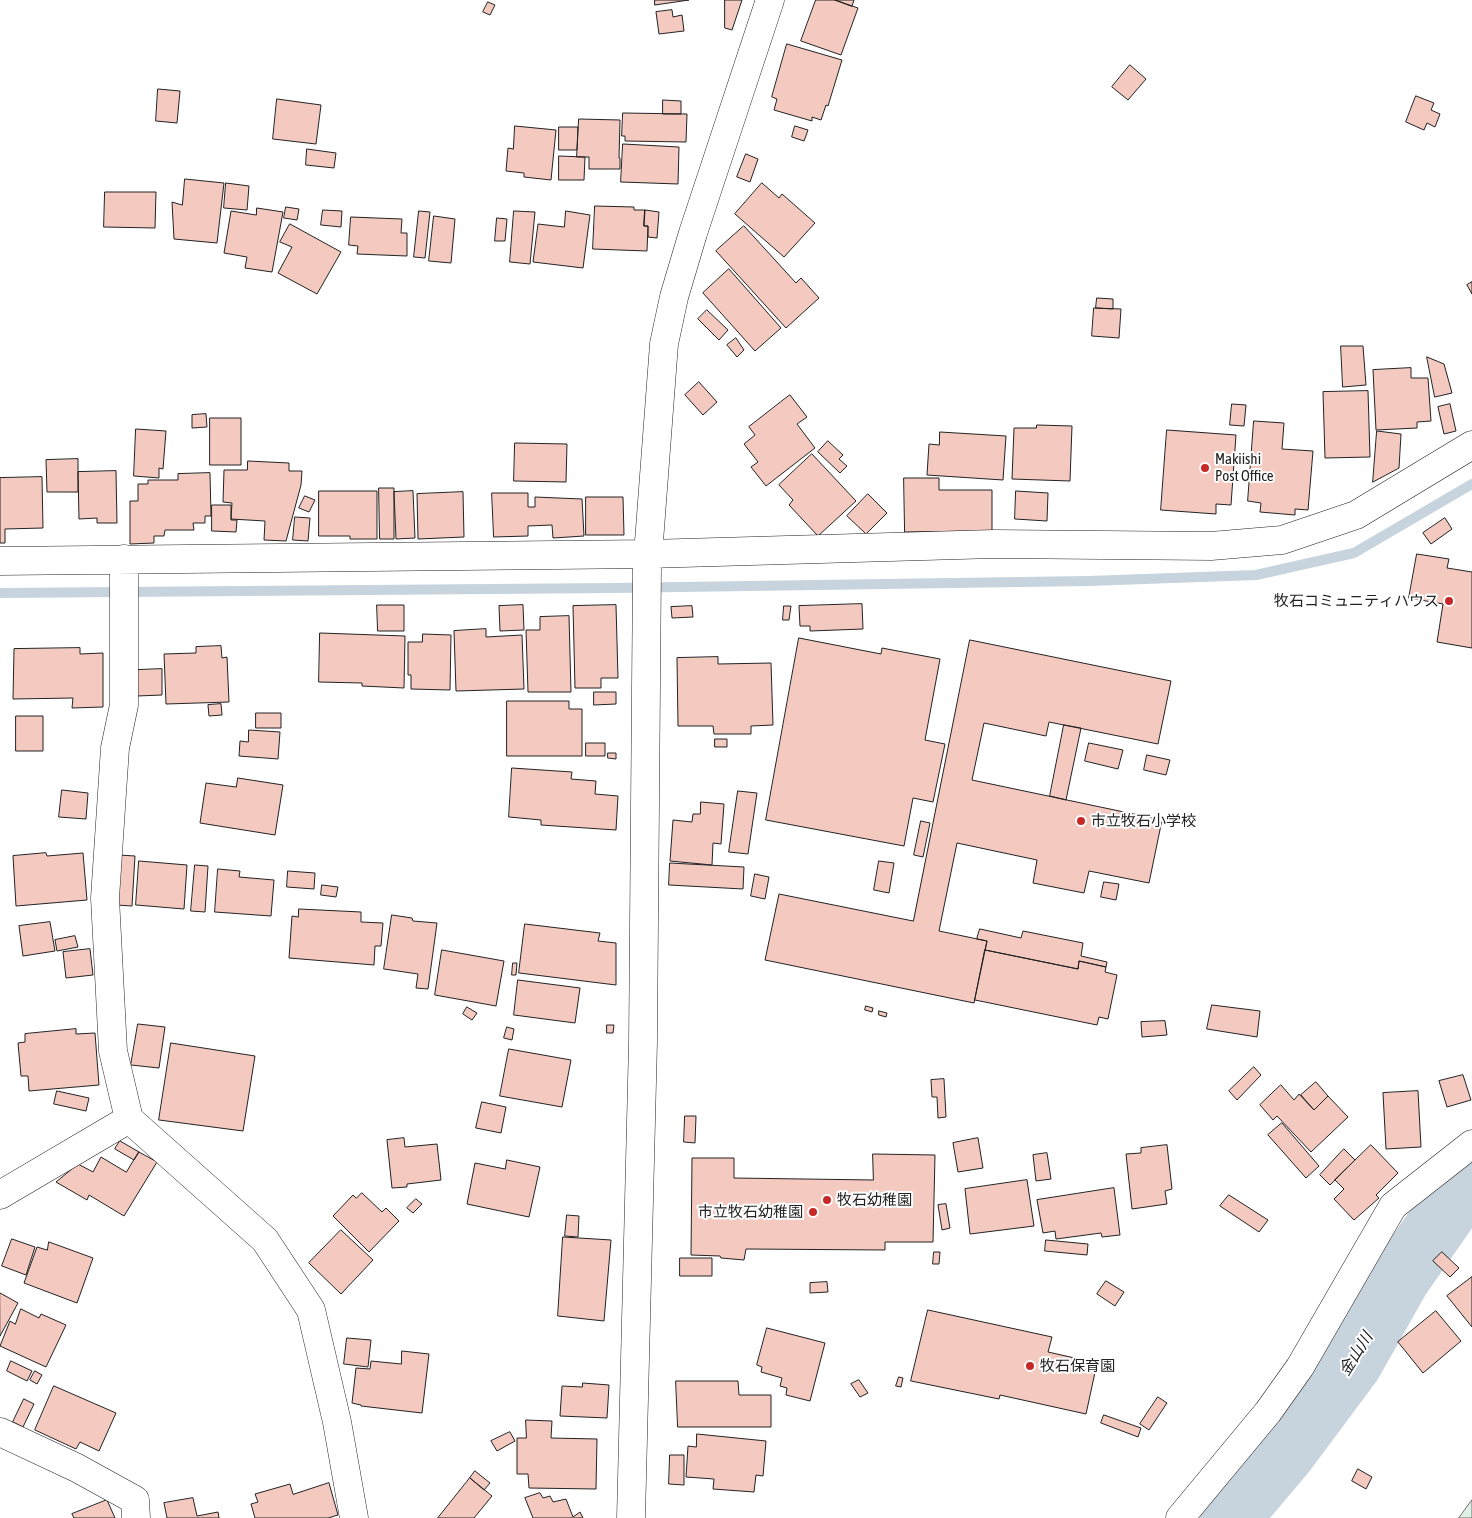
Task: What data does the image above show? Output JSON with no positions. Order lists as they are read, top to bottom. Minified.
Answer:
{"water":["金山川"],"places":["Makiishi Post Office","牧石コミュニティハウス","市立牧石小学校","牧石幼稚園","市立牧石幼稚園","牧石保育園"]}
